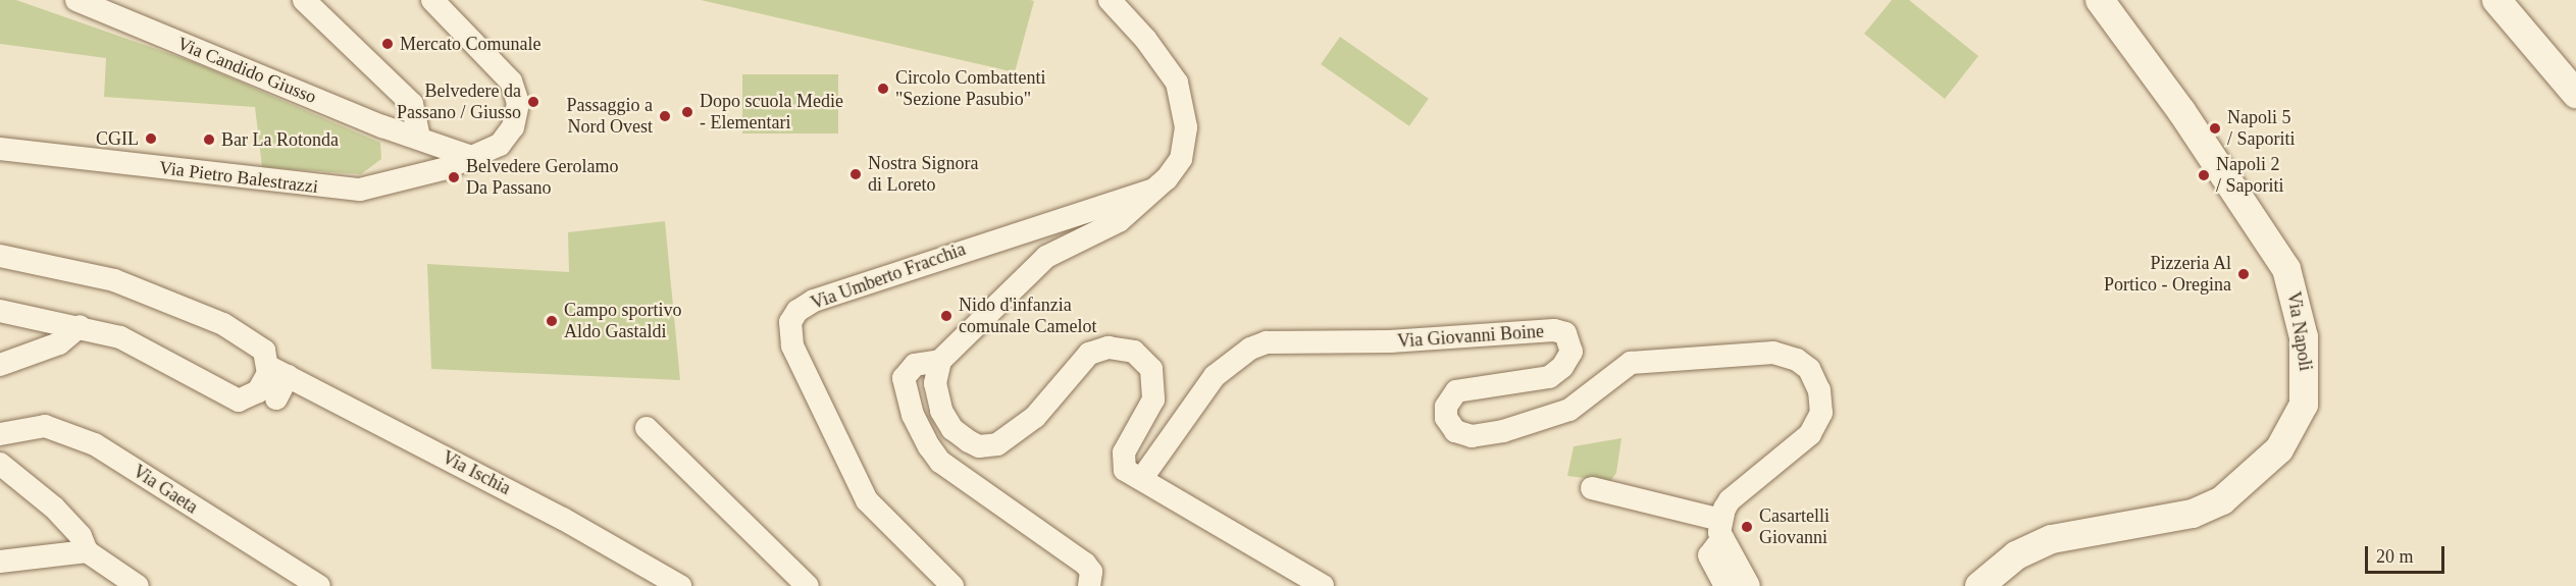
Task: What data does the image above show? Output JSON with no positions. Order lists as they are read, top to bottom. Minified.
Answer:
{"streets":{"street":["Via Candido Giusso","Via Pietro Balestrazzi","Via Umberto Fracchia","Via Napoli","Via Giovanni Boine","Via Ischia","Via Gaeta"]},"places":["Mercato Comunale","Circolo Combattenti \"Sezione Pasubio\"","Belvedere da Passano / Giusso","Dopo scuola Medie - Elementari","Passaggio a Nord Ovest","Napoli 5 / Saporiti","CGIL","Bar La Rotonda","Nostra Signora di Loreto","Napoli 2 / Saporiti","Belvedere Gerolamo Da Passano","Pizzeria Al Portico - Oregina","Nido d'infanzia comunale Camelot","Campo sportivo Aldo Gastaldi","Casartelli Giovanni"],"scale_bar":"20 m"}
